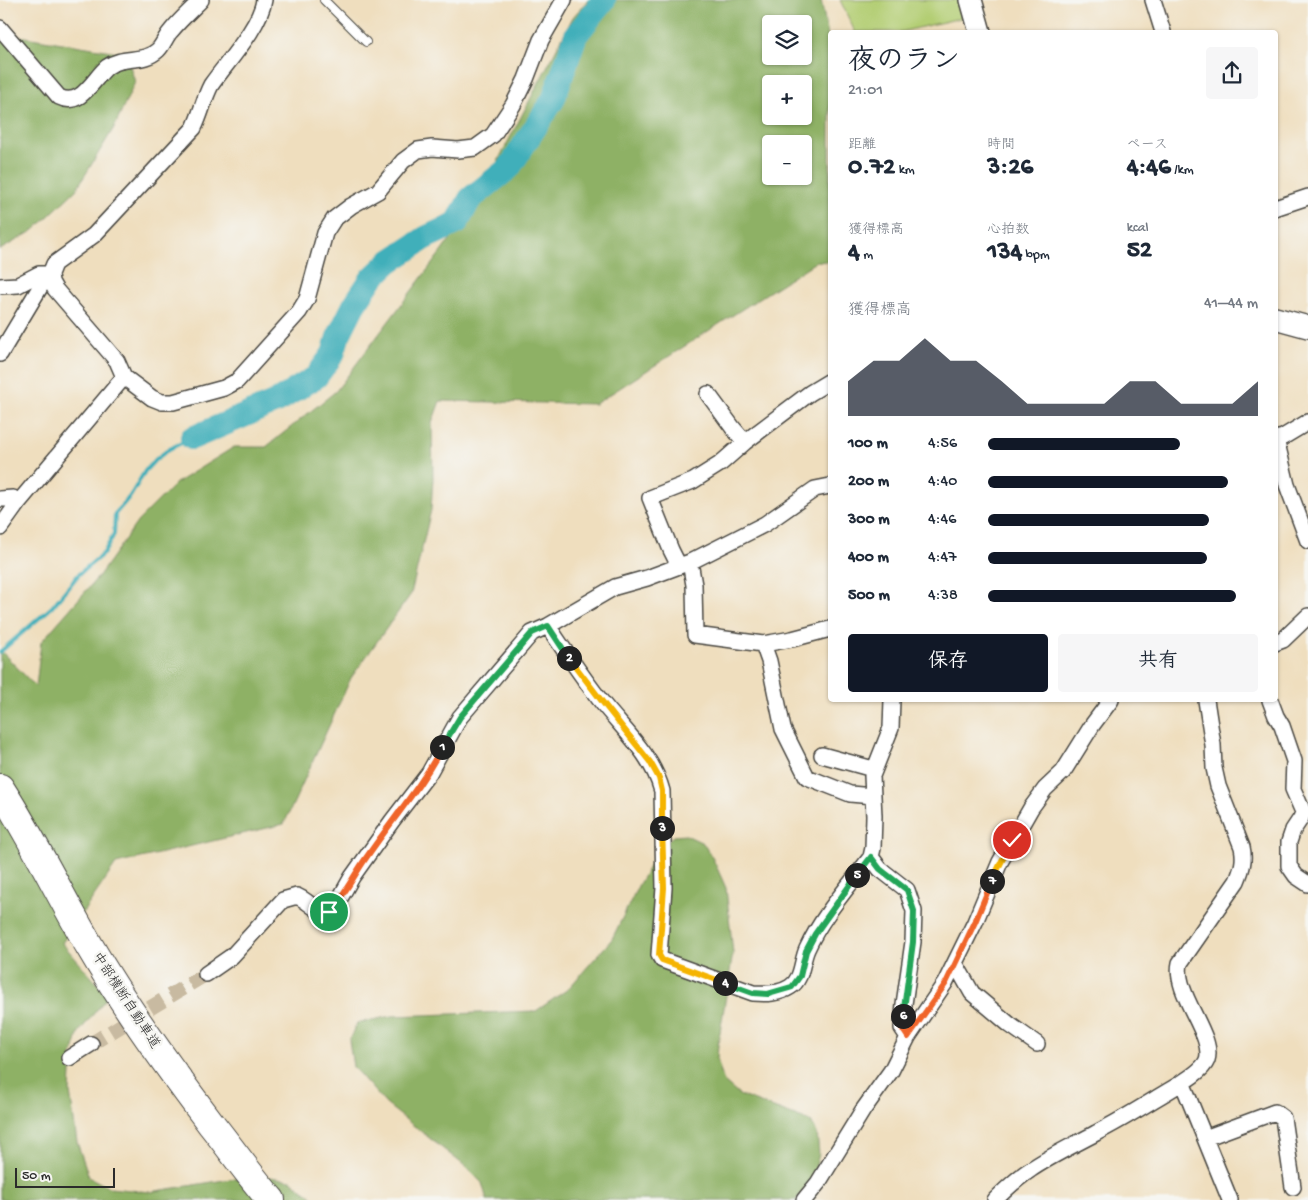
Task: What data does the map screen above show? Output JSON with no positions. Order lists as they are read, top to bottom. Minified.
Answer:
{"streets":{"highway":["中部横断自動車道"]},"scale_bar":"50 m","page":{"map_buttons":["+","−"],"heading":["夜のラン","21:01"],"stats":[["距離","0.72 km"],["時間","3:26"],["ペース","4:46 /km"],["獲得標高","4 m"],["心拍数","134 bpm"],["kcal","52"]],"chart":["獲得標高","41–44 m"],"list":[{"name":"100 m","note":"4:56"},{"name":"200 m","note":"4:40"},{"name":"300 m","note":"4:46"},{"name":"400 m","note":"4:47"},{"name":"500 m","note":"4:38"}],"buttons":["保存","共有"],"pins":["2","1","3","5","7","4","6"],"scale":"50 m"}}
